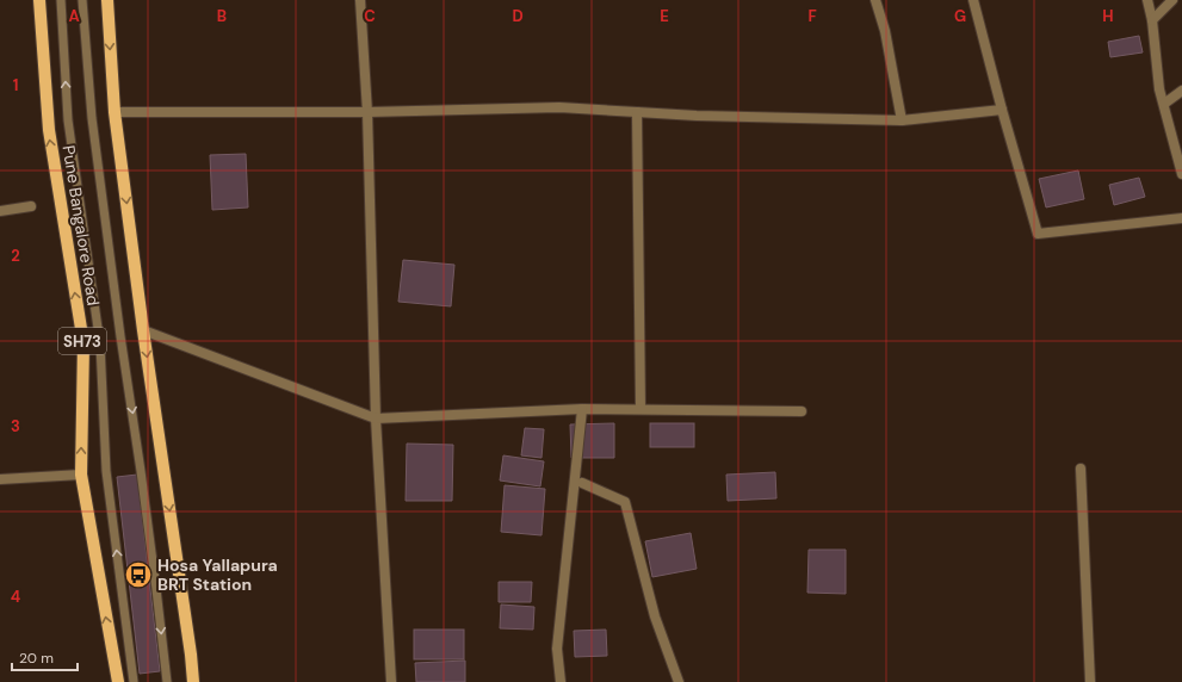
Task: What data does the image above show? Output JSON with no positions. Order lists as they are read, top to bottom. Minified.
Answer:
{"streets":{"main road":["Pune Bangalore Road","SH73"]},"places":{"bus stop":["Hosa Yallapura BRT Station"]},"scale_bar":"20 m","grid":{"columns":["A","B","C","D","E","F","G","H"],"rows":["1","2","3","4"]}}
